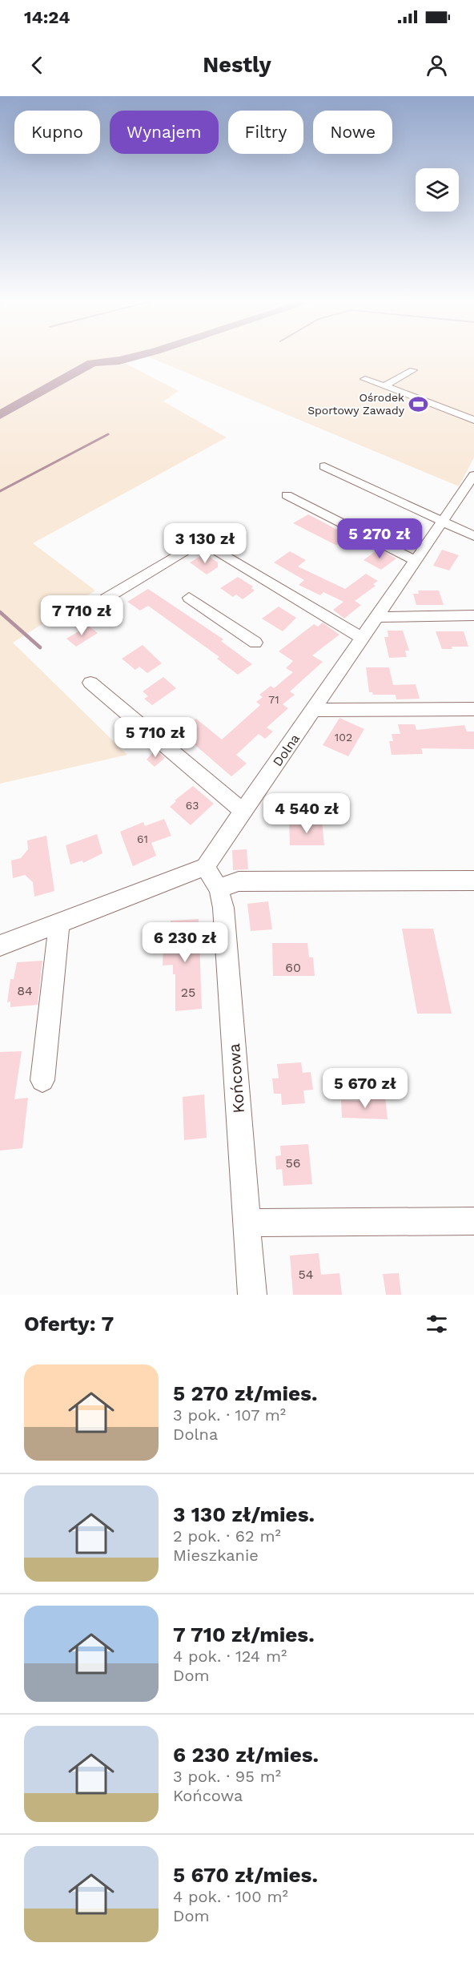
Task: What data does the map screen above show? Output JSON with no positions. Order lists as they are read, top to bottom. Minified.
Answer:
{"streets":{"street":["Dolna","Końcowa"]},"crossings":[["Dolna","Końcowa"]],"places":{"sports":["Ośrodek Sportowy Zawady"]},"house_numbers":["71","102","63","61","60","84","25","56","54"],"page":{"status":"14:24","header":"Nestly","chip":["Kupno","Wynajem","Filtry","Nowe"],"price":["5 270 zł","3 130 zł","7 710 zł","5 710 zł","4 540 zł","6 230 zł","5 670 zł"],"heading":"Oferty: 7","list":[{"name":"5 270 zł/mies.","note":"3 pok. · 107 m² · Dolna"},{"name":"3 130 zł/mies.","note":"2 pok. · 62 m² · Mieszkanie"},{"name":"7 710 zł/mies.","note":"4 pok. · 124 m² · Dom"},{"name":"6 230 zł/mies.","note":"3 pok. · 95 m² · Końcowa"},{"name":"5 670 zł/mies.","note":"4 pok. · 100 m² · Dom"}]}}
